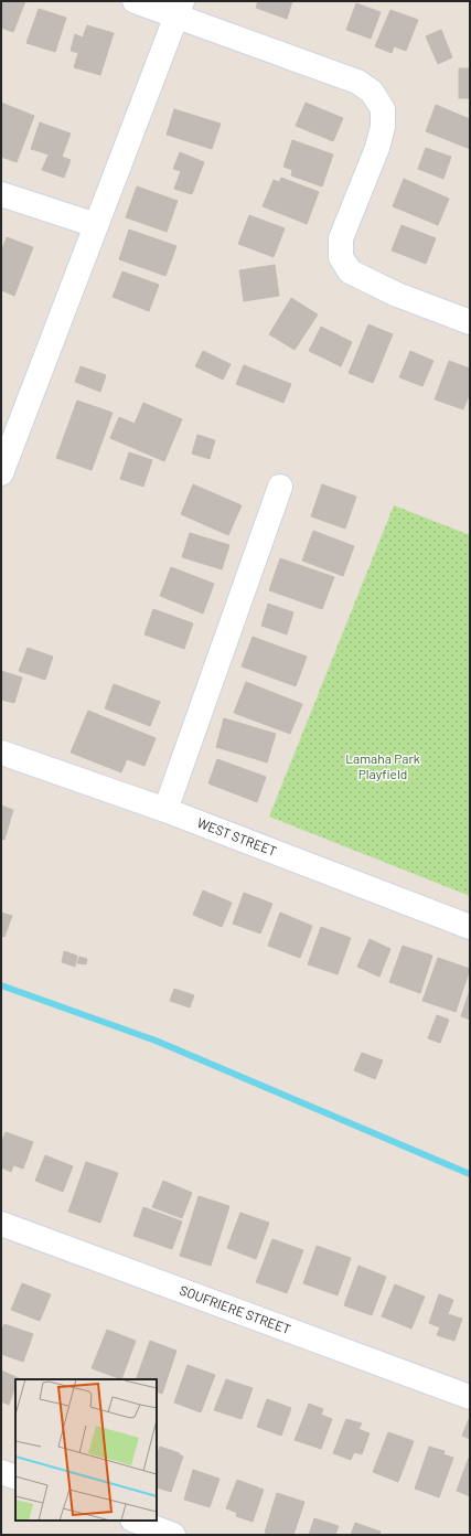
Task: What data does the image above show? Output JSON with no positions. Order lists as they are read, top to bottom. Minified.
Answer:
{"streets":{"street":["WEST STREET","SOUFRIERE STREET"]},"parks":["Lamaha Park Playfield"]}
